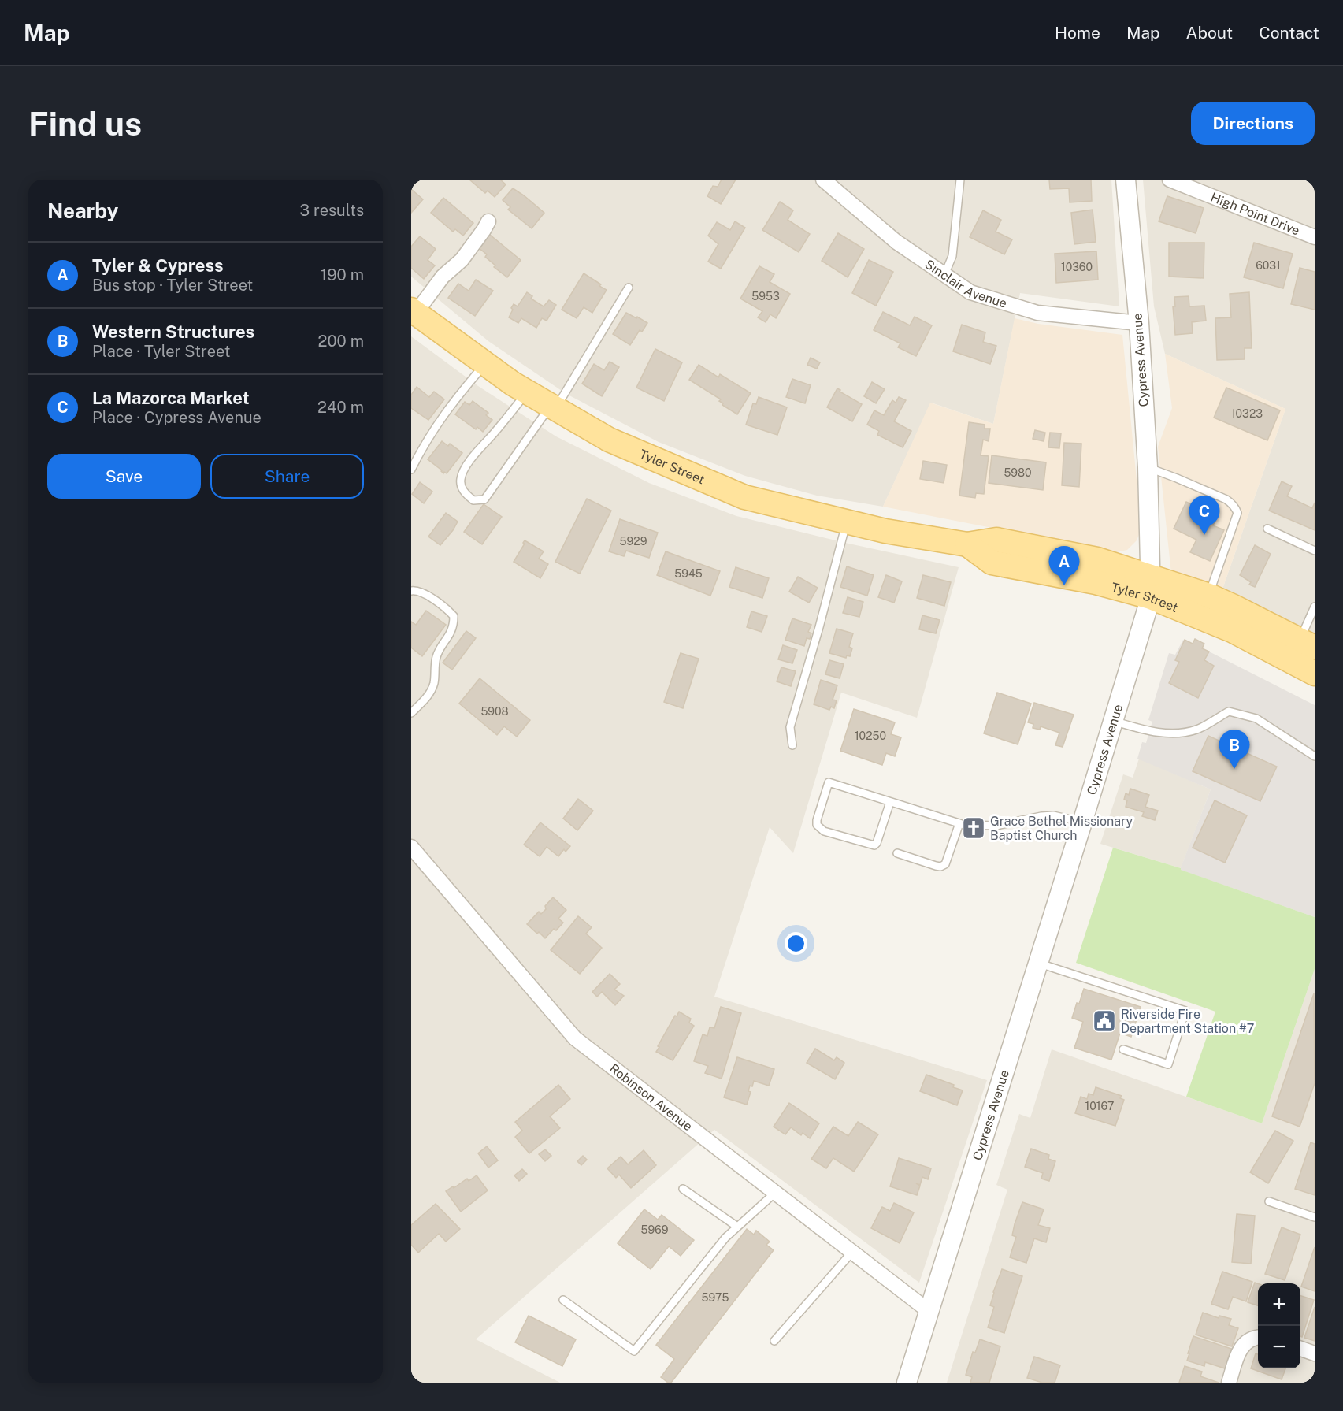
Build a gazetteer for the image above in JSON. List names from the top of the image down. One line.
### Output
{"streets":{"main road":["Tyler Street"],"street":["High Point Drive","Sinclair Avenue","Cypress Avenue","Robinson Avenue"]},"crossings":[["Sinclair Avenue","Cypress Avenue"],["Cypress Avenue","Tyler Street"],["Cypress Avenue","Robinson Avenue"]],"places":{"church":["Grace Bethel Missionary Baptist Church"],"public building":["Riverside Fire Department Station #7"]},"house_numbers":["6031","10360","5953","10323","5980","5929","5945","5908","10250","10167","5969","5975"],"page":{"header":"Map","nav":["Home","Map","About","Contact"],"buttons":["Directions",["Save","Share"]],"title":"Find us","heading":["Nearby","3 results"],"list":[{"mark":"A","name":"Tyler & Cypress","note":"Bus stop · Tyler Street","value":"190 m"},{"mark":"B","name":"Western Structures","note":"Place · Tyler Street","value":"200 m"},{"mark":"C","name":"La Mazorca Market","note":"Place · Cypress Avenue","value":"240 m"}],"pins":["C","A","B"],"map_buttons":["+","−"]}}
